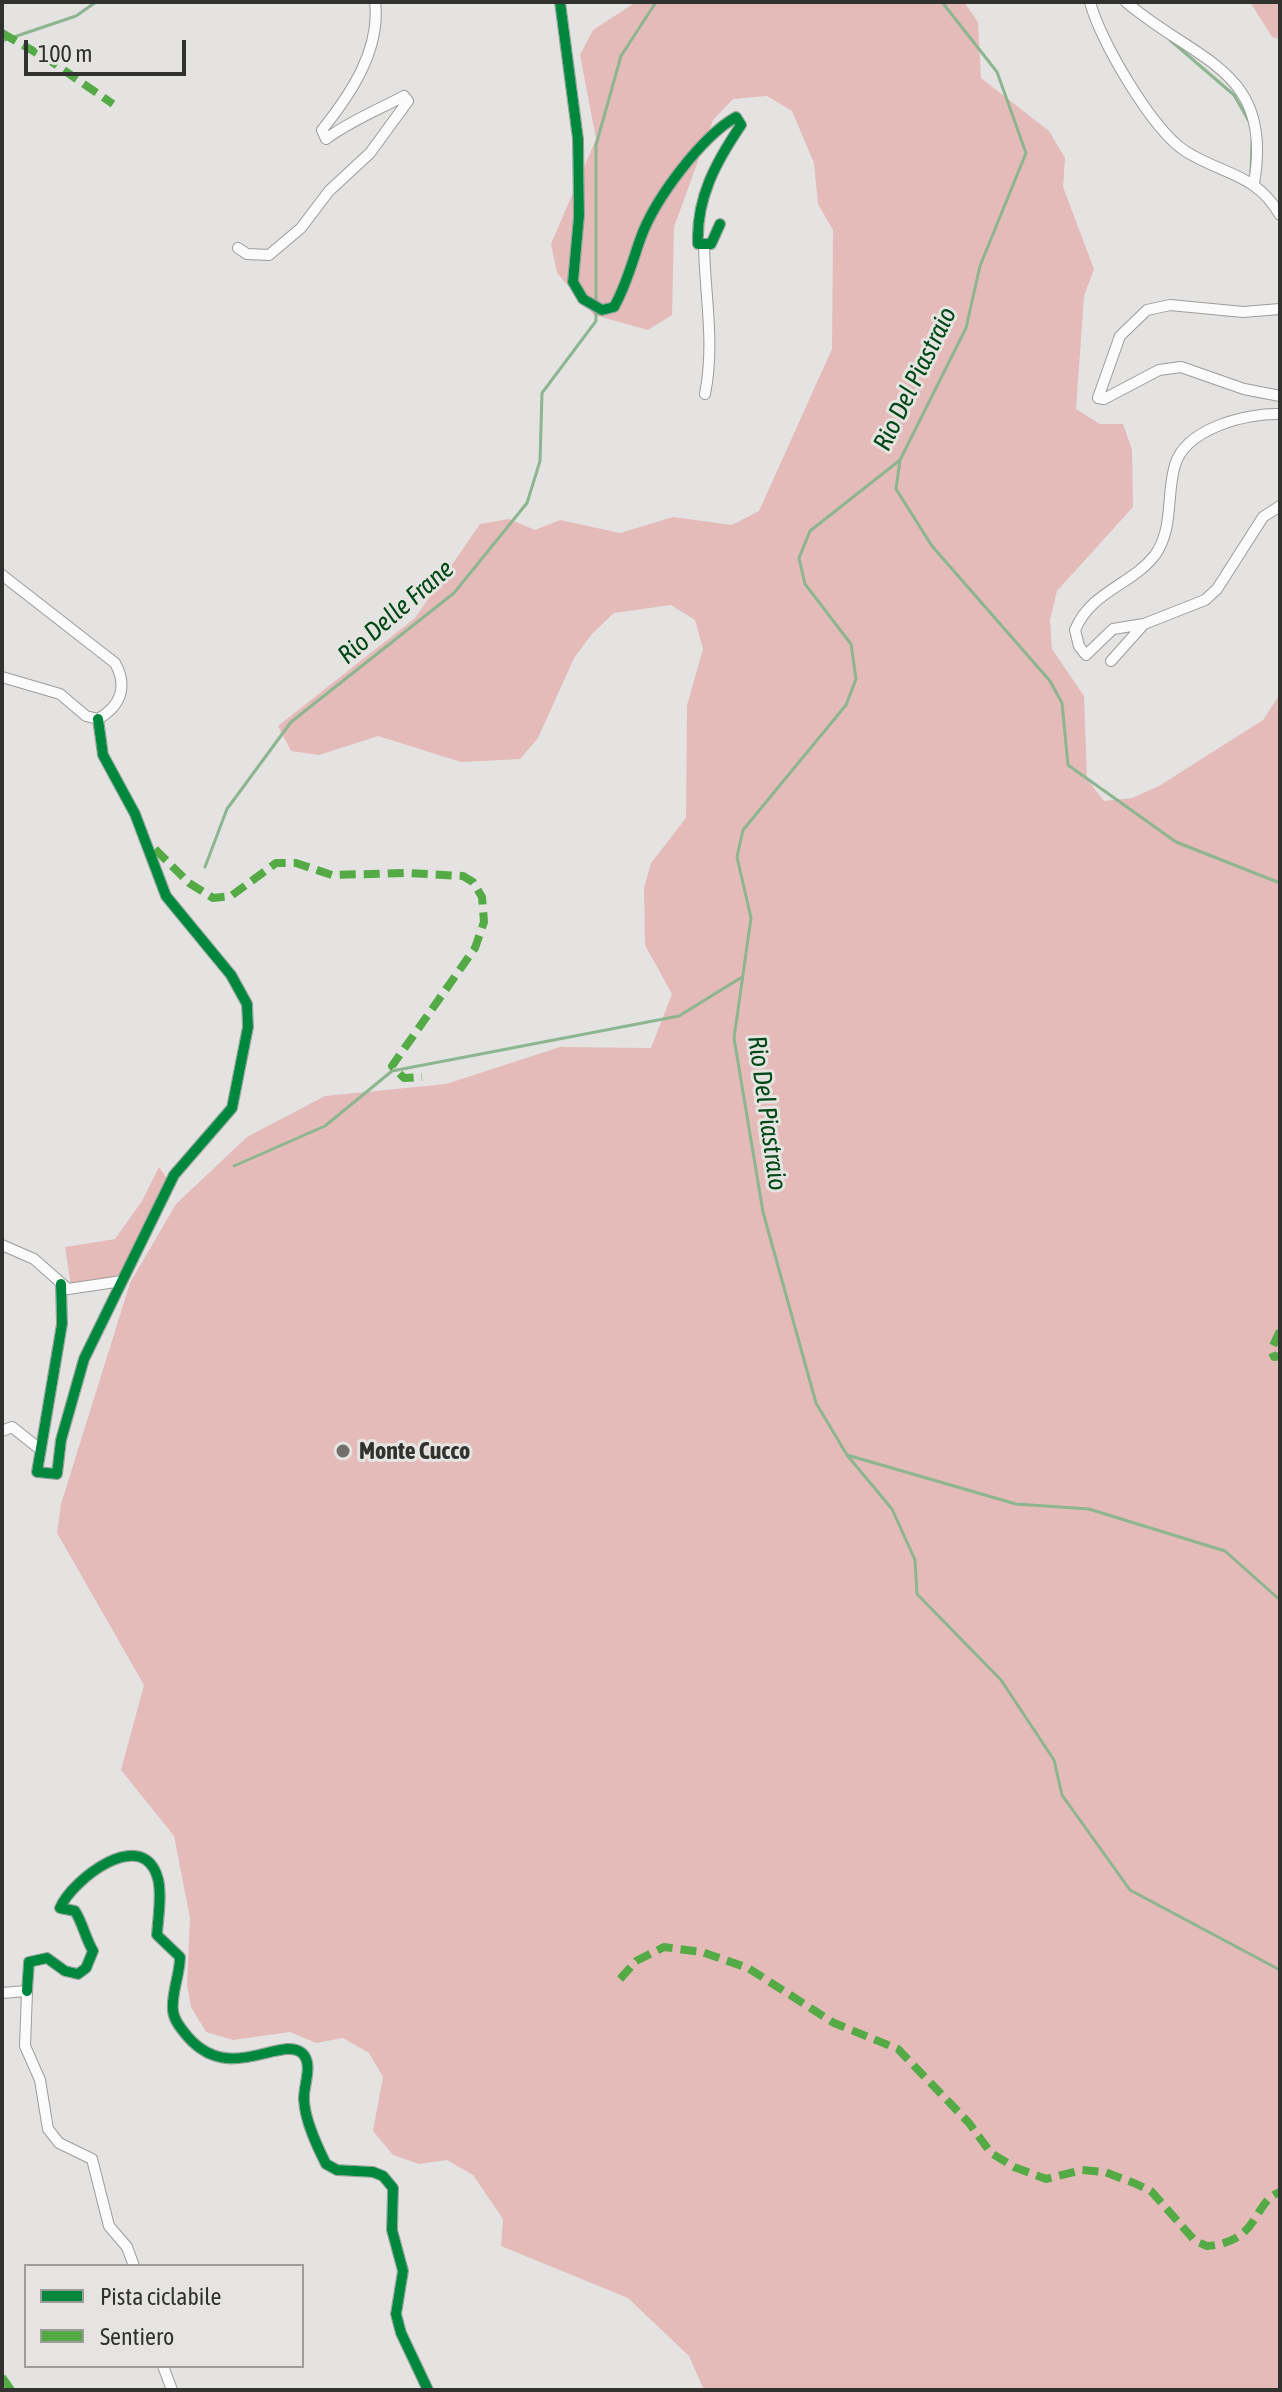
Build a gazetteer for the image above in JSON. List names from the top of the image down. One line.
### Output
{"water":["Rio Del Piastraio","Rio Delle Frane"],"places":["Monte Cucco"],"legend":["Pista ciclabile","Sentiero"],"scale_bar":"100 m"}
